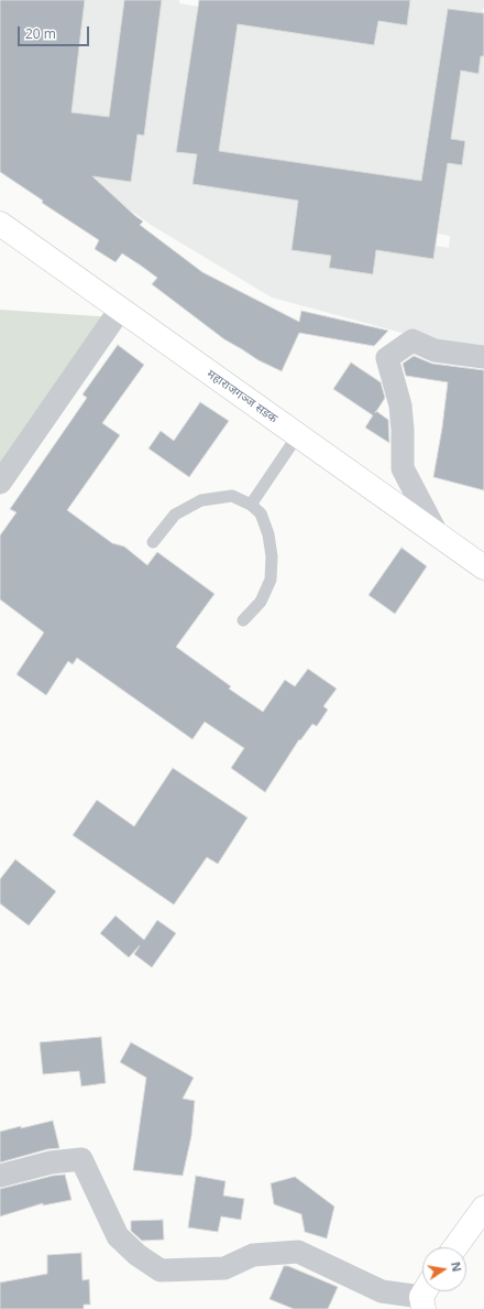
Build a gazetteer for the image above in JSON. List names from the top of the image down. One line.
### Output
{"streets":{"main road":["महाराजगञ्ज सडक"]},"scale_bar":"20 m","north":"right"}
